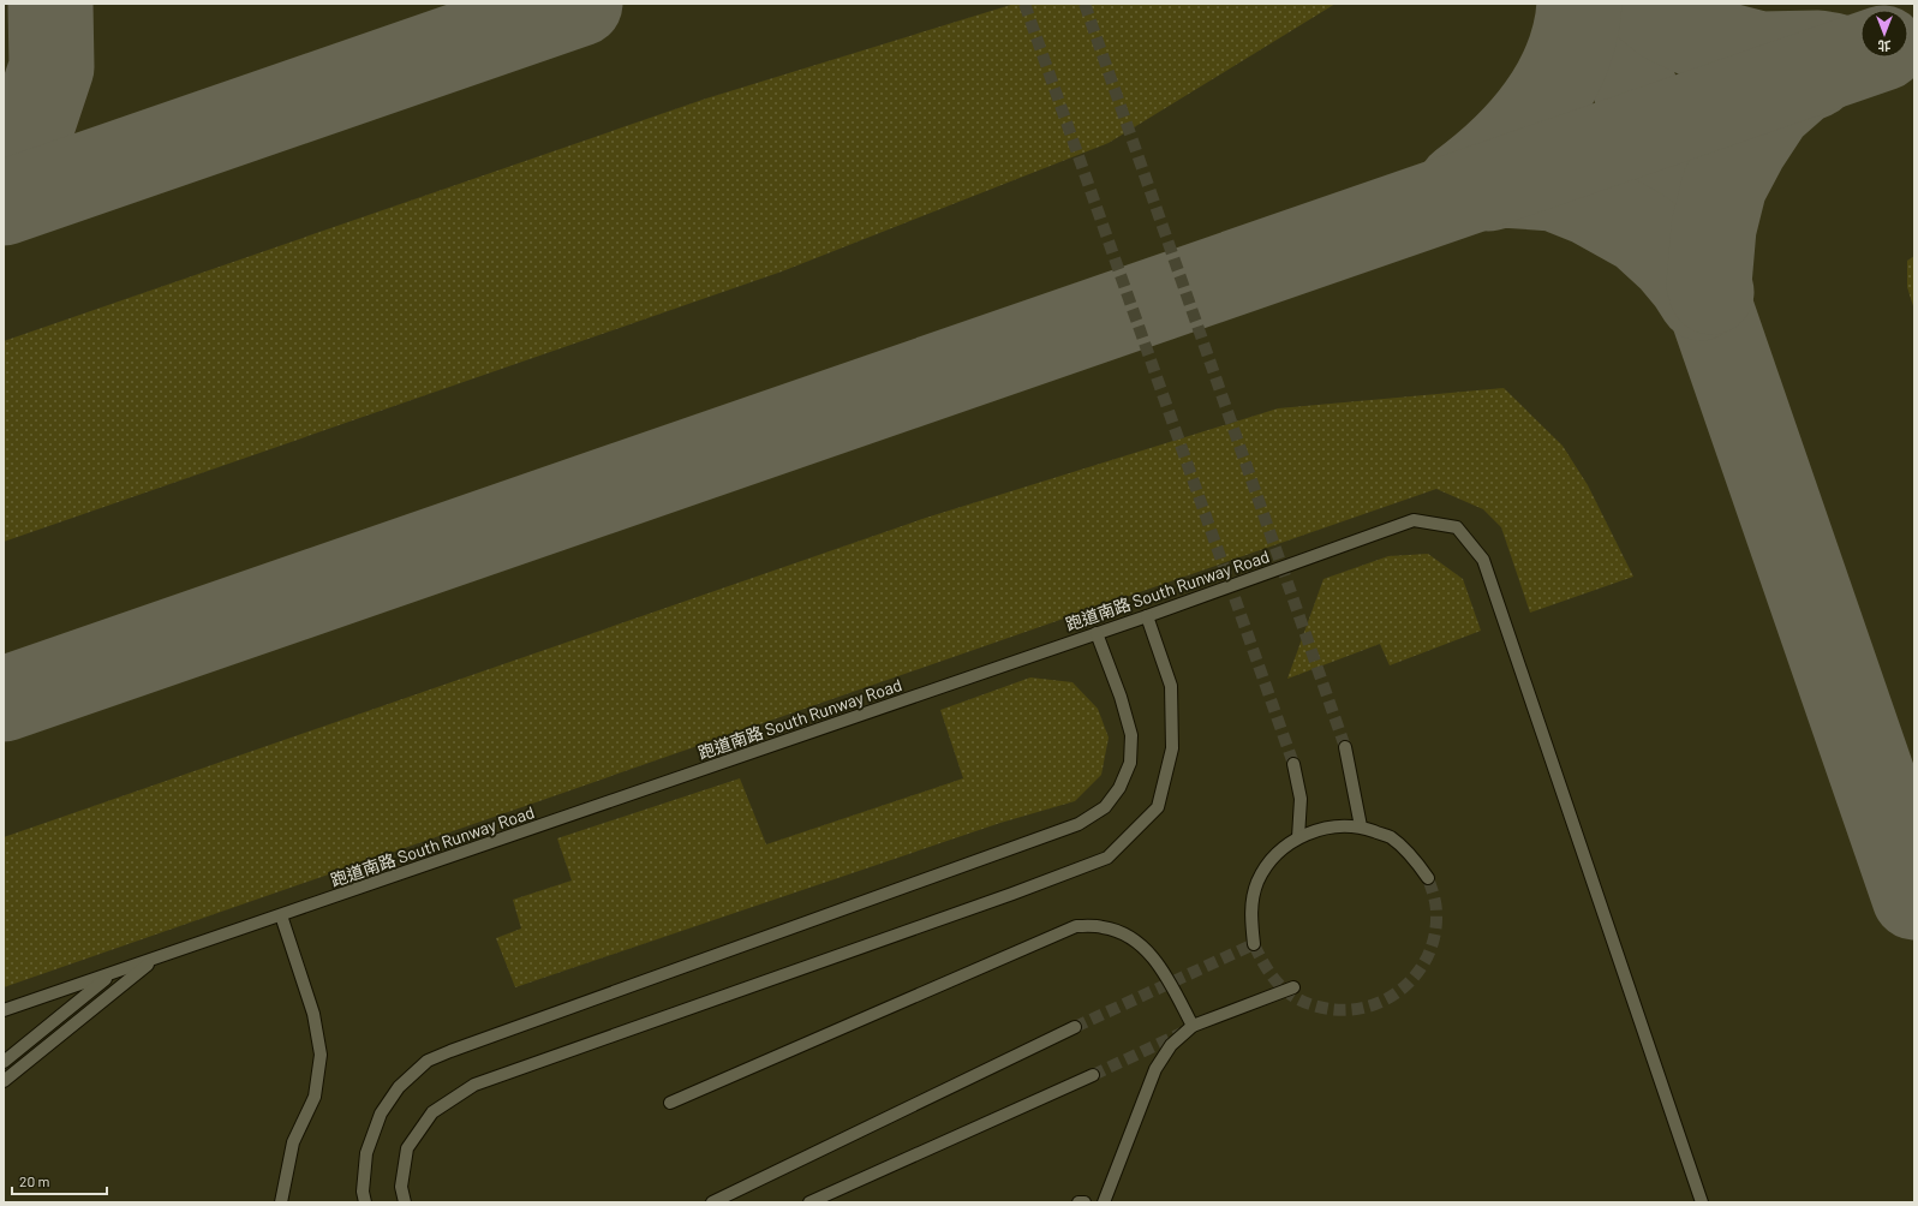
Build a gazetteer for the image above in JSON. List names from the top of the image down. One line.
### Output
{"streets":{"lane":["跑道南路 South Runway Road"]},"scale_bar":"20 m","north":"bottom"}
